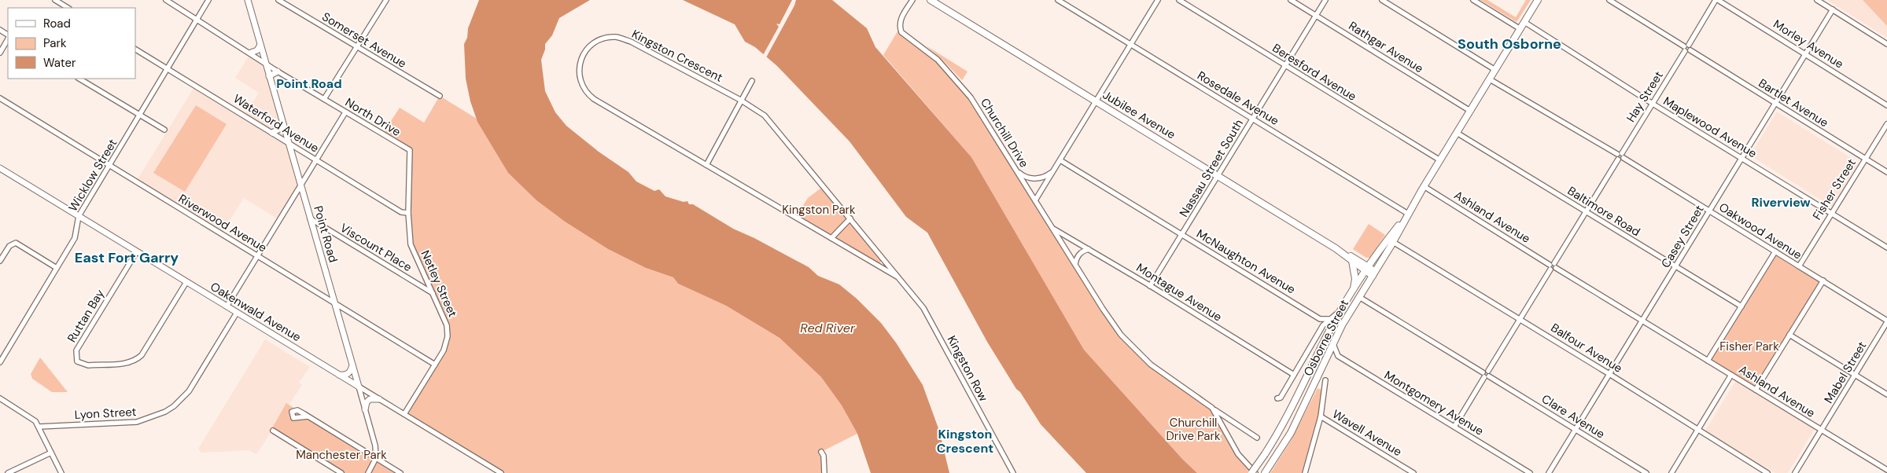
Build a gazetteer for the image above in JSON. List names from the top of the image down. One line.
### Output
{"streets":{"main road":["Jubilee Avenue","Osborne Street"],"street":["Somerset Avenue","Morley Avenue","Rathgar Avenue","Kingston Crescent","Beresford Avenue","Hay Street","Rosedale Avenue","Bartlet Avenue","North Drive","Waterford Avenue","Maplewood Avenue","Churchill Drive","Nassau Street South","Wicklow Street","Fisher Street","Baltimore Road","Ashland Avenue","Riverwood Avenue","Oakwood Avenue","Point Road","Casey Street","Viscount Place","McNaughton Avenue","Netley Street","Montague Avenue","Oakenwald Avenue","Ruttan Bay","Balfour Avenue","Kingston Row","Mabel Street","Montgomery Avenue","Lyon Street","Clare Avenue","Wavell Avenue"]},"crossings":[["Morley Avenue","Hay Street"],["Morley Avenue","Casey Street"],["Rathgar Avenue","Nassau Street South"],["Rathgar Avenue","Osborne Street"],["Kingston Crescent","Kingston Row"],["Beresford Avenue","Nassau Street South"],["Beresford Avenue","Osborne Street"],["Hay Street","Bartlet Avenue"],["Hay Street","Maplewood Avenue"],["Hay Street","Baltimore Road"],["Hay Street","Ashland Avenue"],["Hay Street","Oakwood Avenue"],["Hay Street","Balfour Avenue"],["Hay Street","Montgomery Avenue"],["Hay Street","Clare Avenue"],["Rosedale Avenue","Nassau Street South"],["Rosedale Avenue","Osborne Street"],["Bartlet Avenue","Fisher Street"],["Bartlet Avenue","Casey Street"],["Jubilee Avenue","Nassau Street South"],["Jubilee Avenue","Osborne Street"],["North Drive","Waterford Avenue"],["North Drive","Wicklow Street"],["North Drive","Point Road"],["North Drive","Netley Street"],["Waterford Avenue","Wicklow Street"],["Waterford Avenue","Point Road"],["Maplewood Avenue","Fisher Street"],["Maplewood Avenue","Casey Street"],["Maplewood Avenue","Osborne Street"],["Churchill Drive","Montague Avenue"],["Nassau Street South","McNaughton Avenue"],["Nassau Street South","Montague Avenue"],["Wicklow Street","Riverwood Avenue"],["Wicklow Street","Oakenwald Avenue"],["Fisher Street","Oakwood Avenue"],["Baltimore Road","Casey Street"],["Baltimore Road","Osborne Street"],["Ashland Avenue","Casey Street"],["Ashland Avenue","Osborne Street"],["Ashland Avenue","Mabel Street"],["Riverwood Avenue","Point Road"],["Riverwood Avenue","Netley Street"],["Oakwood Avenue","Casey Street"],["Oakwood Avenue","Osborne Street"],["Oakwood Avenue","Mabel Street"],["Point Road","Viscount Place"],["Point Road","Oakenwald Avenue"],["Casey Street","Balfour Avenue"],["Casey Street","Clare Avenue"],["Viscount Place","Netley Street"],["Netley Street","Oakenwald Avenue"],["Montague Avenue","Osborne Street"],["Oakenwald Avenue","Ruttan Bay"],["Oakenwald Avenue","Lyon Street"],["Osborne Street","Balfour Avenue"],["Osborne Street","Montgomery Avenue"],["Osborne Street","Clare Avenue"]],"districts":["South Osborne","Point Road","Riverview","East Fort Garry","Kingston Crescent"],"water":["Red River"],"parks":["Kingston Park","Fisher Park","Churchill Drive Park","Manchester Park"],"legend":["Road","Park","Water"]}
